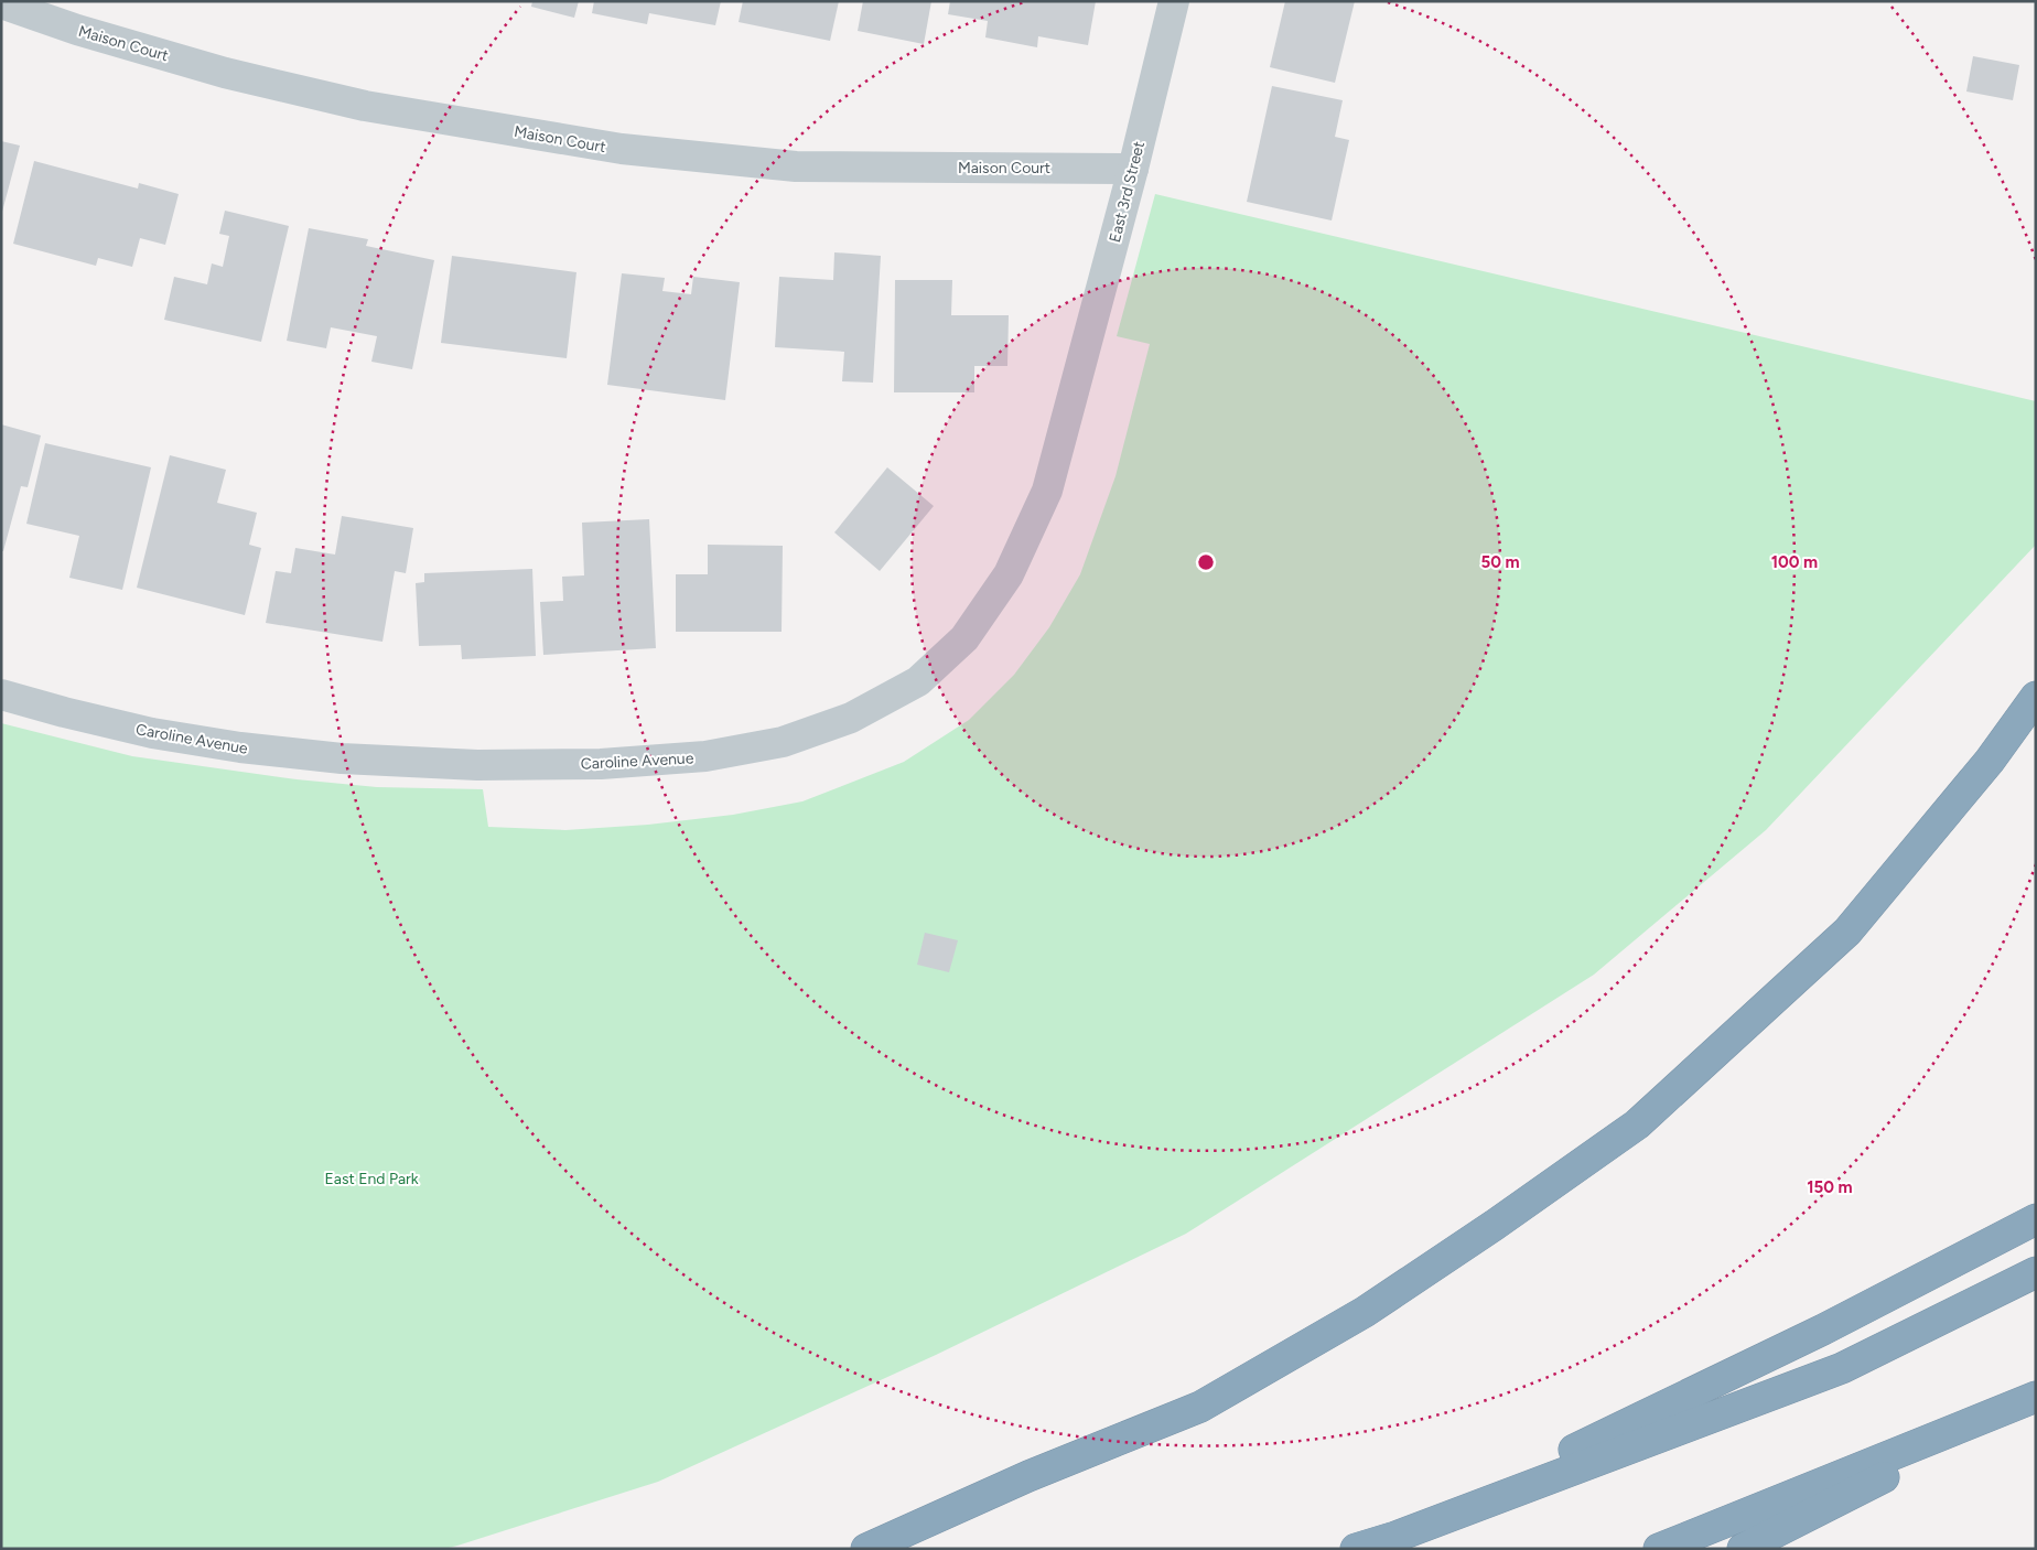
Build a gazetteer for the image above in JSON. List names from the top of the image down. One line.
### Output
{"streets":{"street":["Maison Court","East 3rd Street","Caroline Avenue"]},"crossings":[["Maison Court","East 3rd Street"],["East 3rd Street","Caroline Avenue"]],"parks":["East End Park"],"rings":["50 m","100 m","150 m"]}
